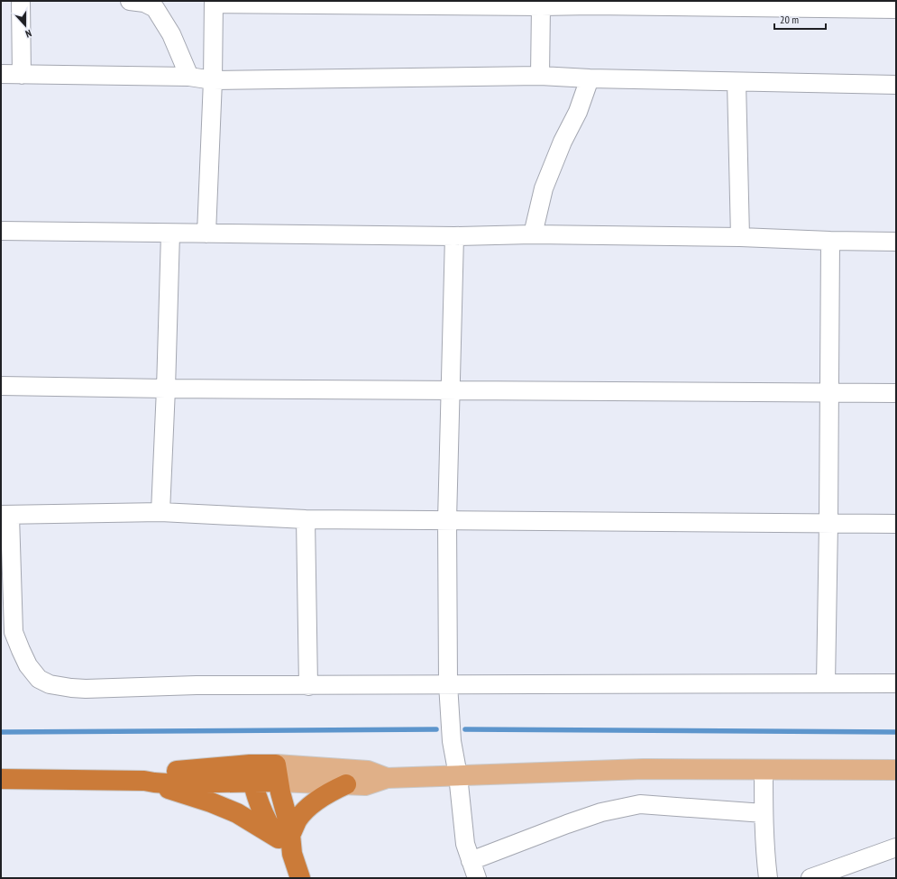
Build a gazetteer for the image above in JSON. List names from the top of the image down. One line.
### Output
{"scale_bar":"20 m","north":"bottom"}
